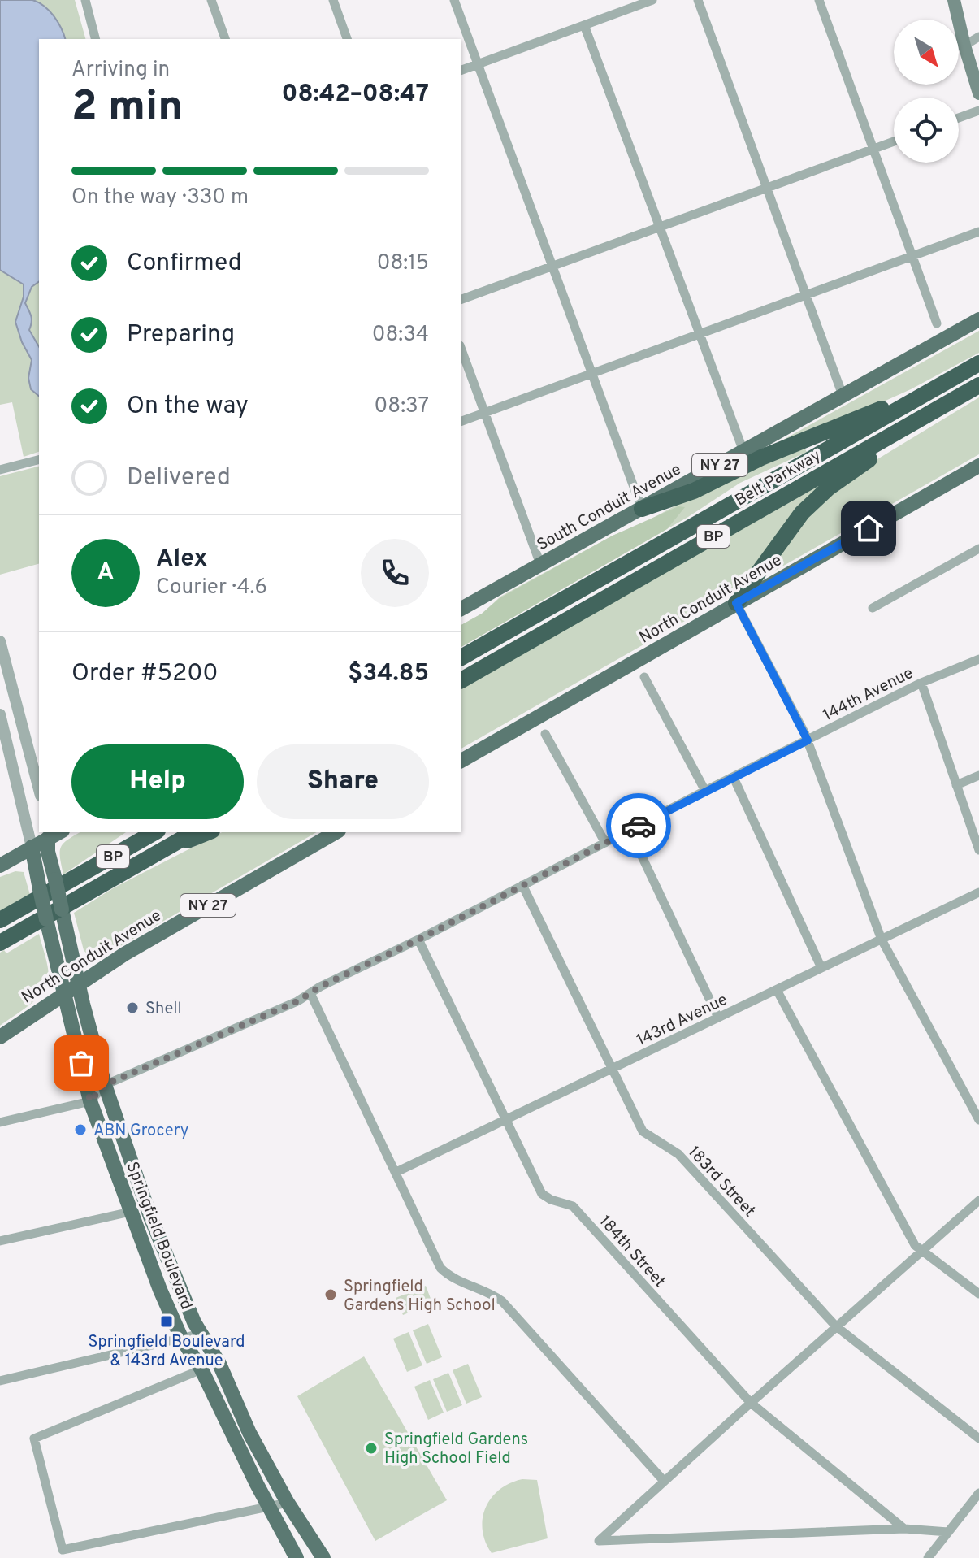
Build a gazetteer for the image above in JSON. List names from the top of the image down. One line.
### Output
{"streets":{"highway":["Belt Parkway","BP"],"main road":["NY 27","South Conduit Avenue","North Conduit Avenue","Springfield Boulevard"],"street":["144th Avenue","143rd Avenue","183rd Street","184th Street"]},"crossings":[["North Conduit Avenue","Springfield Boulevard"],["144th Avenue","183rd Street"],["144th Avenue","Springfield Boulevard"],["144th Avenue","184th Street"],["143rd Avenue","183rd Street"],["143rd Avenue","184th Street"]],"places":{"other":["Shell","ABN Grocery","Springfield Gardens High School","Springfield Gardens High School Field"],"transit":["Springfield Boulevard & 143rd Avenue"]},"north":"bottom right","page":{"heading":["2 min","Arriving in","08:42–08:47"],"panel":["Alex","Courier · 4.6","Order #5200","$34.85"],"bar":"On the way · 330 m","list":[["Confirmed","08:15"],["Preparing","08:34"],["On the way","08:37"],"Delivered"],"round":"A","buttons":["Help","Share"]}}
